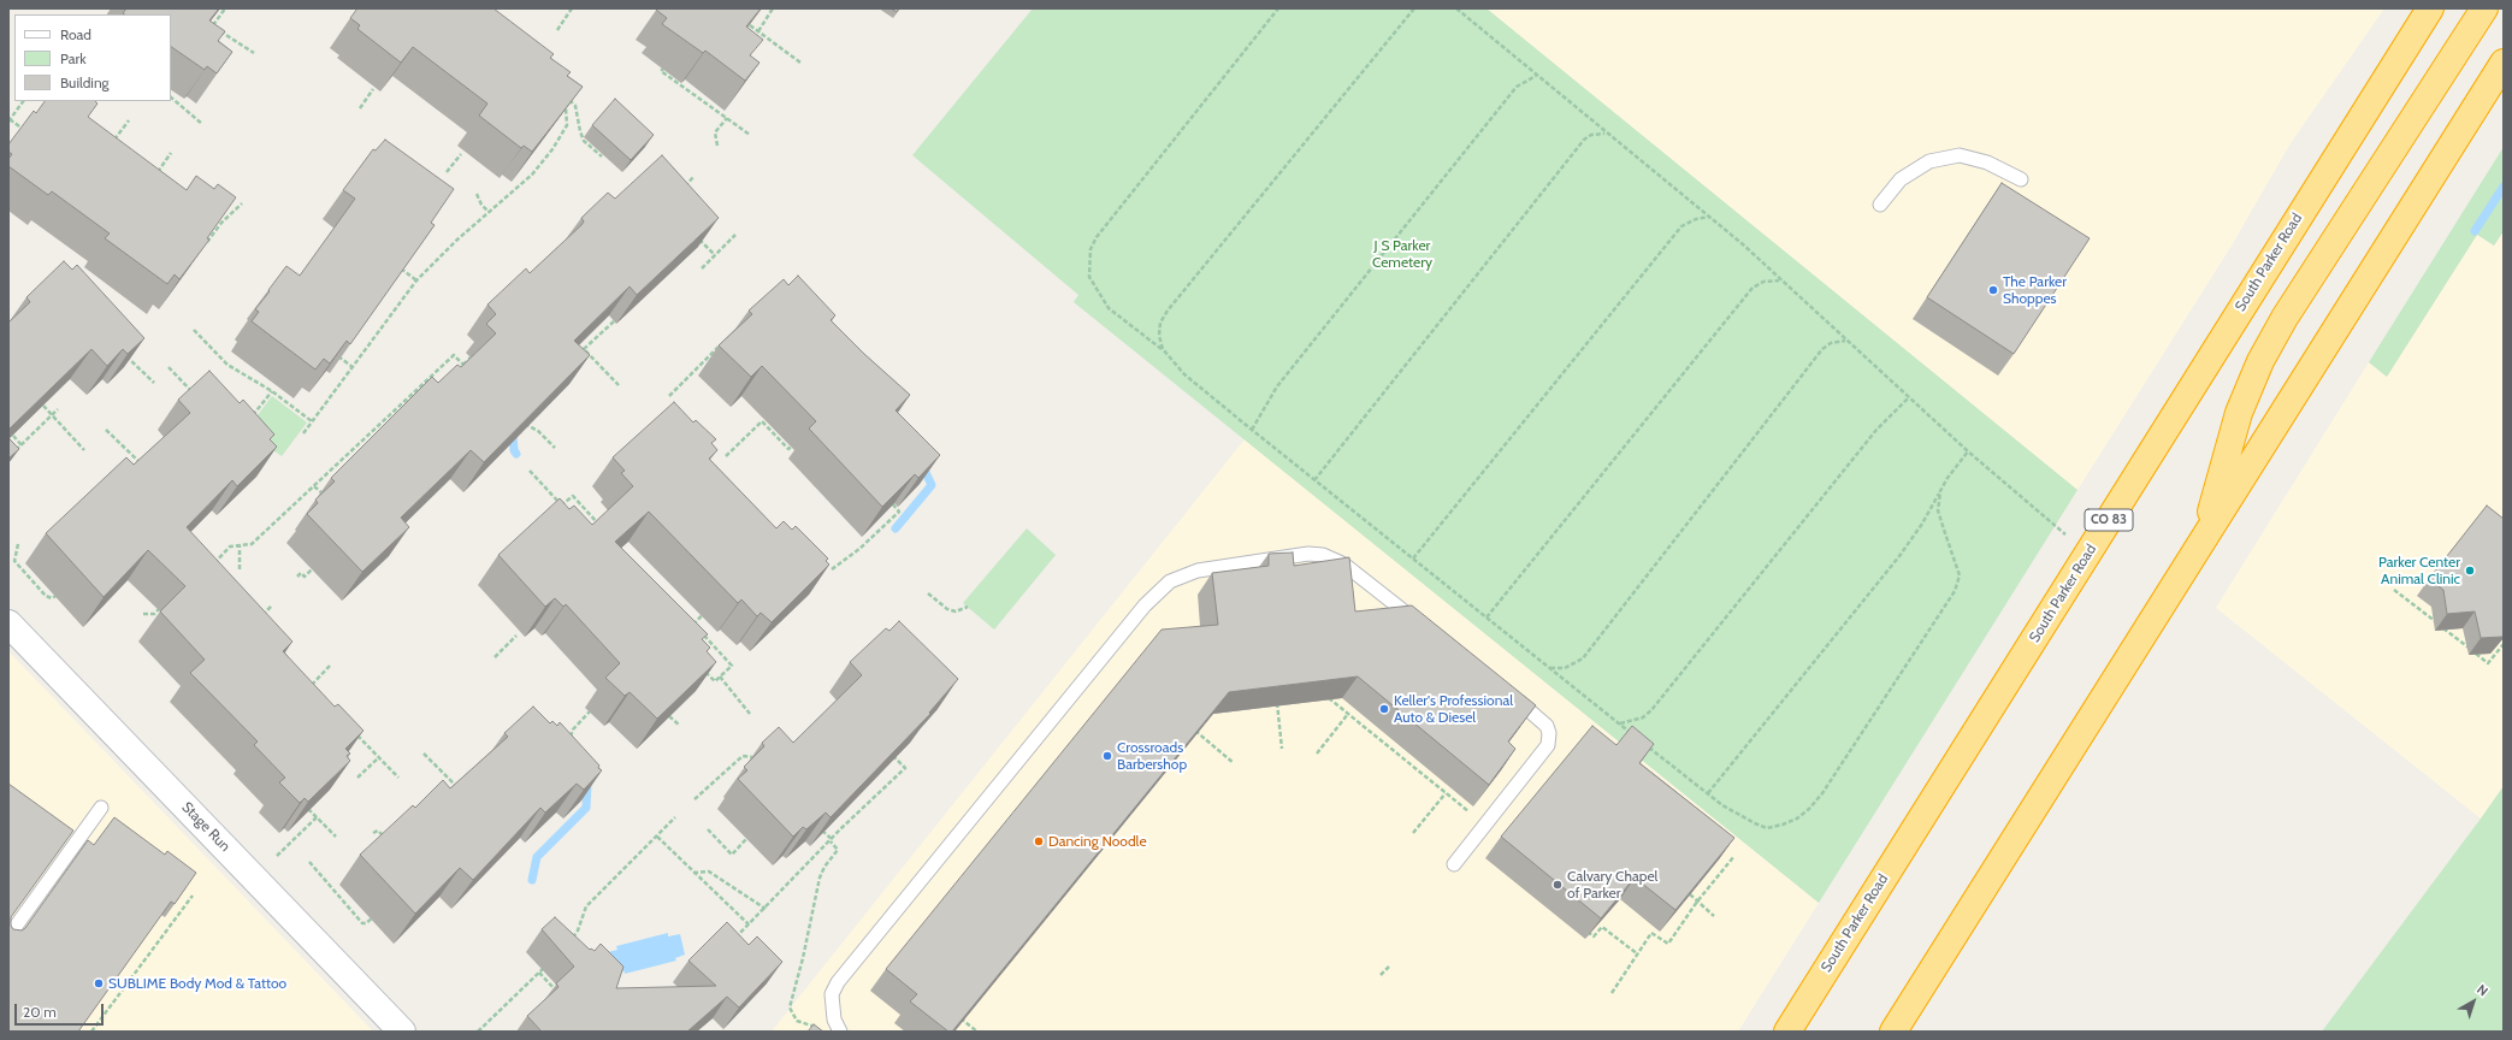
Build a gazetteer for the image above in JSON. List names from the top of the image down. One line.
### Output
{"streets":{"highway":["South Parker Road","CO 83"],"street":["Stage Run"]},"parks":["J S Parker Cemetery"],"places":["The Parker Shoppes","Parker Center Animal Clinic","Keller's Professional Auto & Diesel","Crossroads Barbershop","Dancing Noodle","Calvary Chapel of Parker","SUBLIME Body Mod & Tattoo"],"legend":["Road","Park","Building"],"scale_bar":"20 m","north":"top right"}
